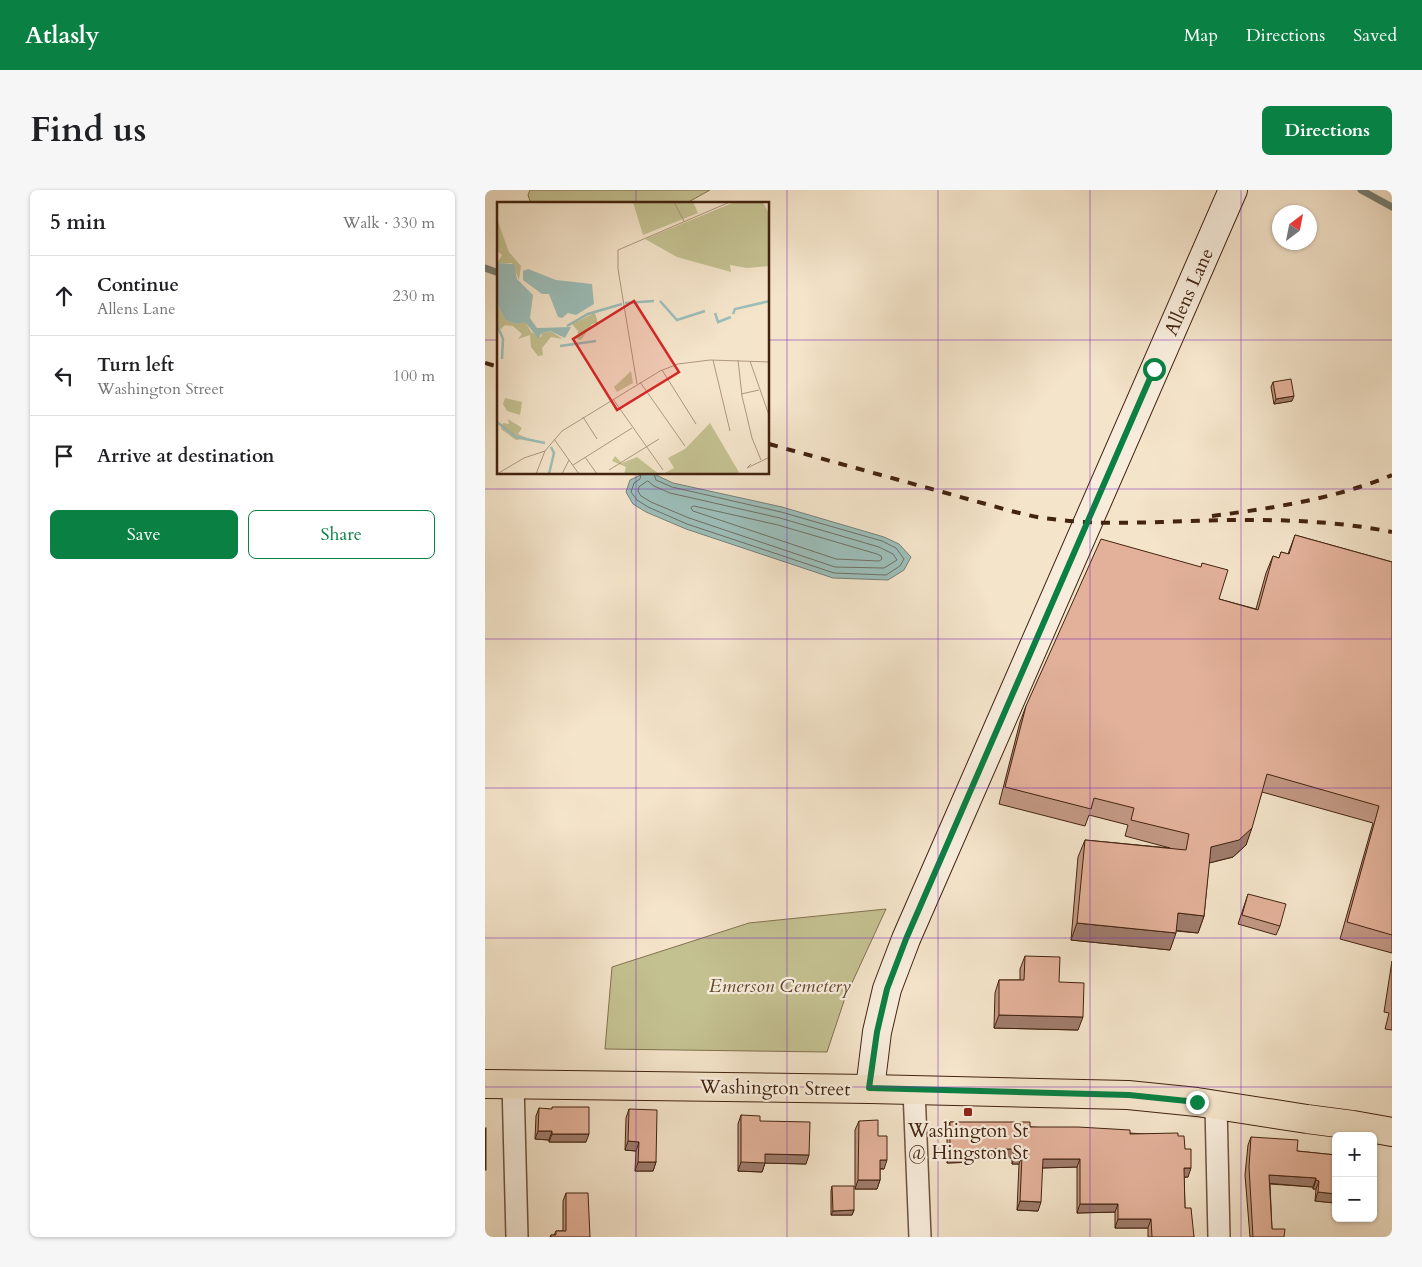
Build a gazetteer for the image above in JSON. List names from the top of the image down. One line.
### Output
{"streets":{"main road":["Washington Street"],"street":["Allens Lane"]},"crossings":[["Allens Lane","Washington Street"]],"parks":["Emerson Cemetery"],"places":{"transit":["Washington St @ Hingston St"]},"north":"top right","page":{"header":"Atlasly","nav":["Map","Directions","Saved"],"title":"Find us","buttons":["Directions",["Save","Share"]],"heading":["5 min","Walk · 330 m"],"list":[["Continue","Allens Lane","230 m"],["Turn left","Washington Street","100 m"],"Arrive at destination"],"map_buttons":["+","−"]}}
